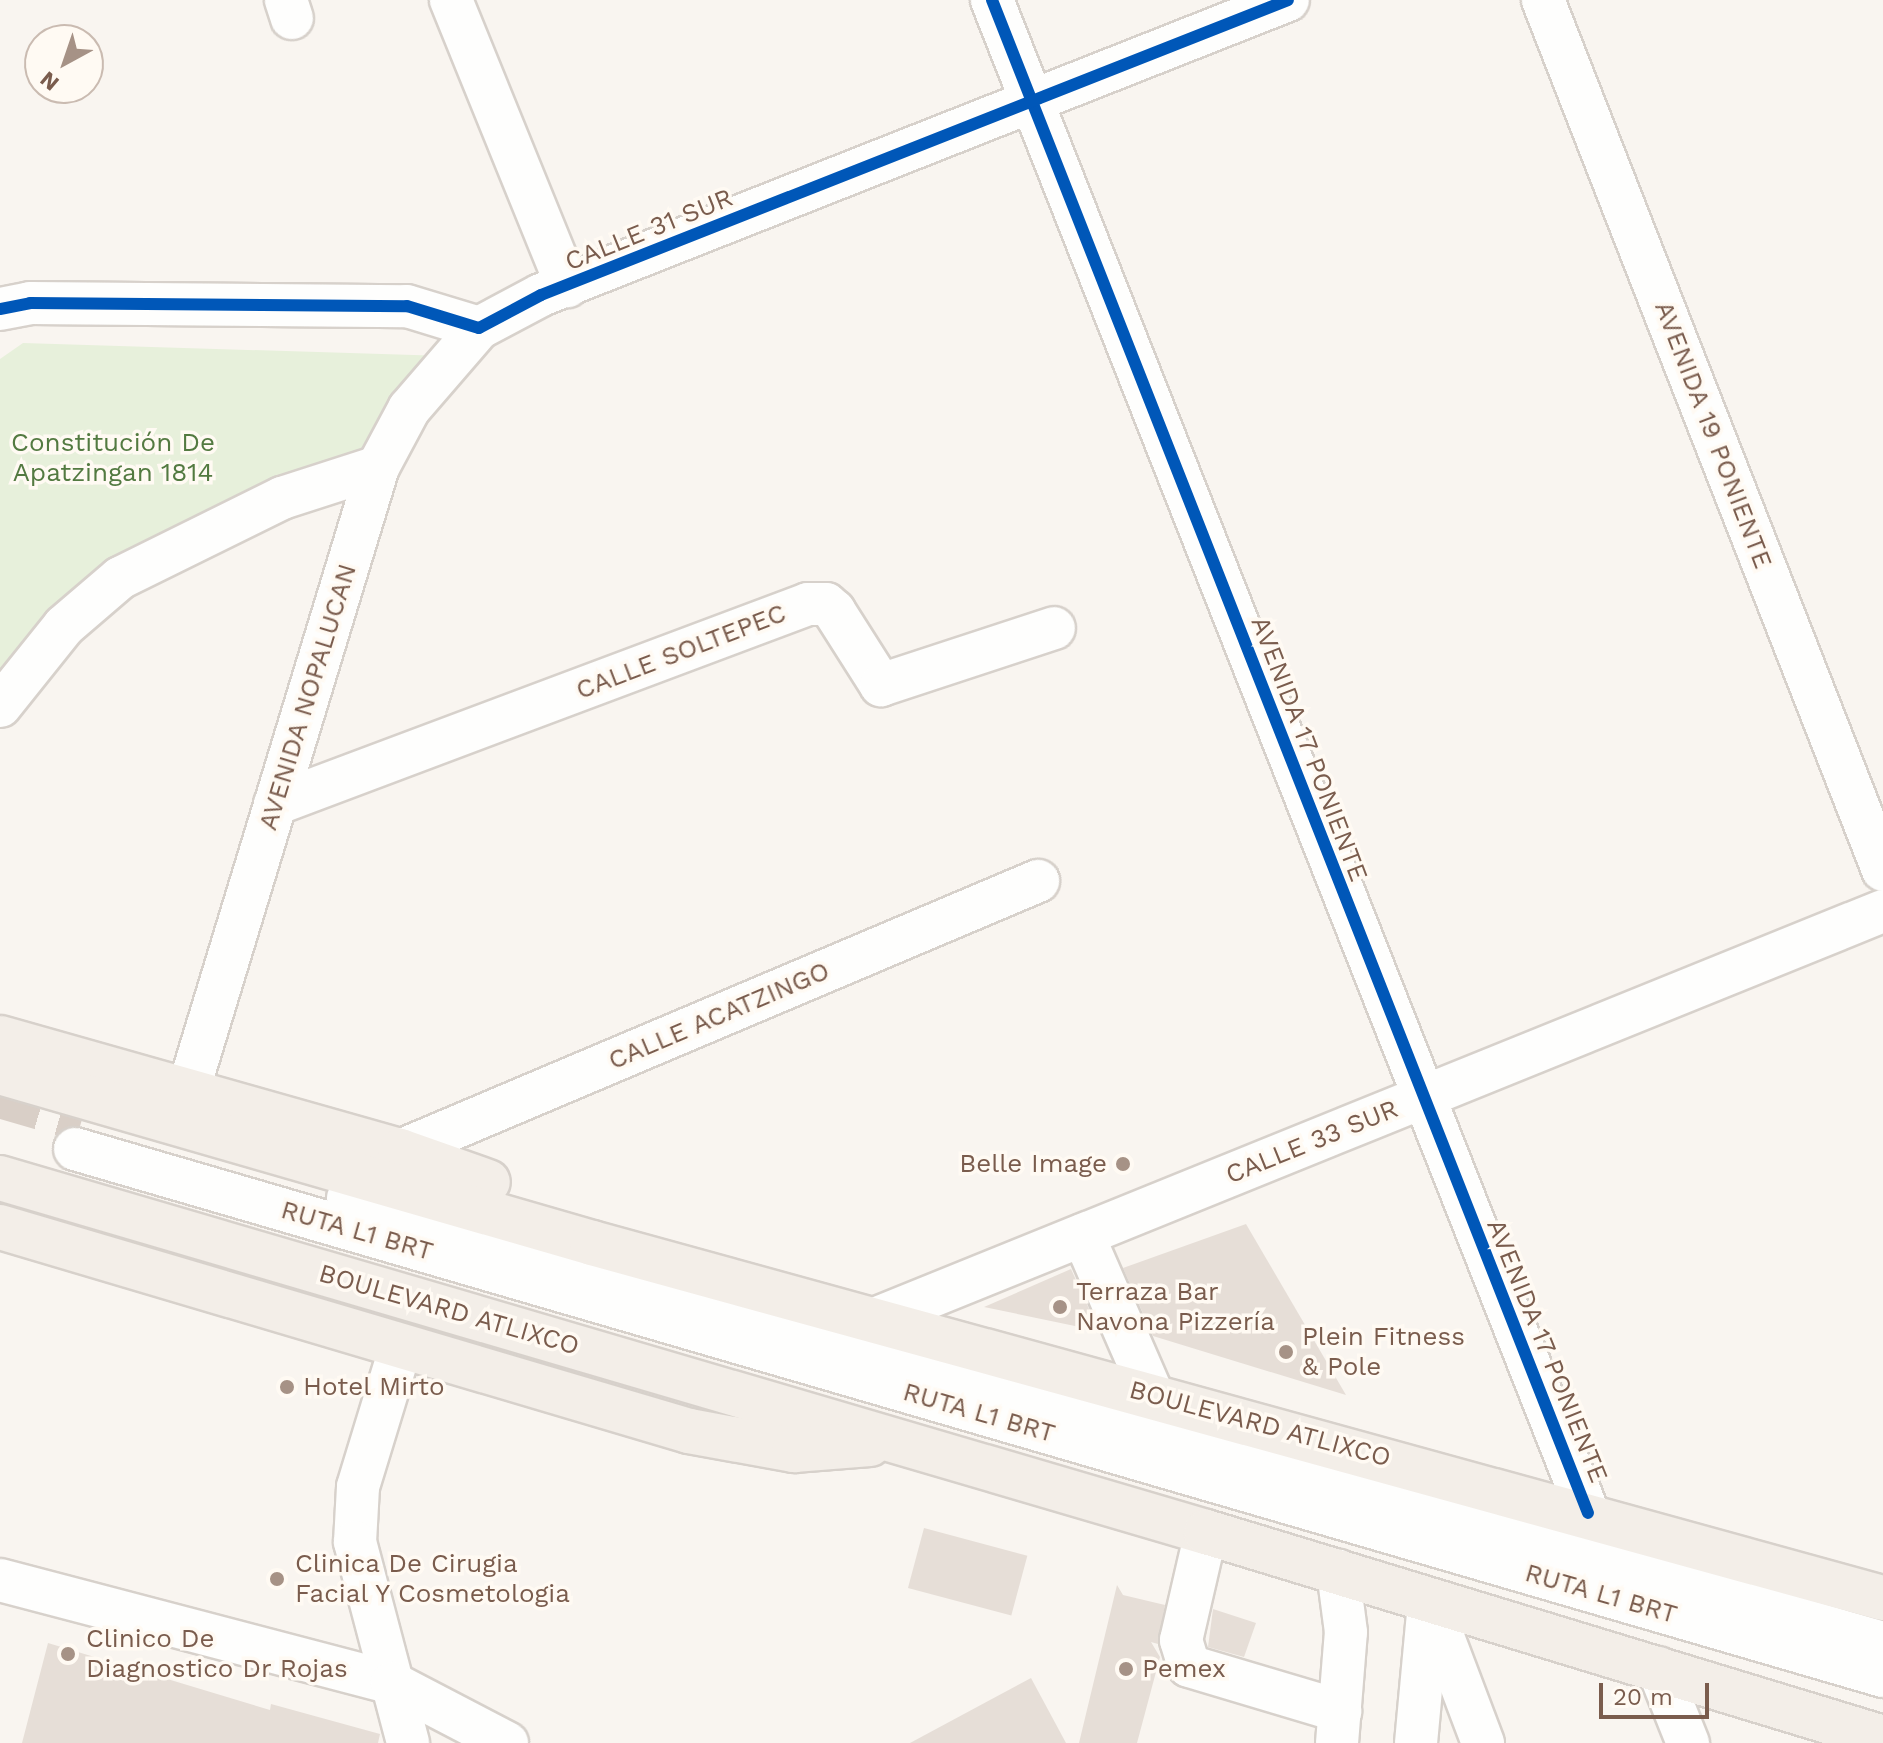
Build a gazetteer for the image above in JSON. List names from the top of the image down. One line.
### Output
{"streets":{"main road":["BOULEVARD ATLIXCO"],"street":["CALLE 31 SUR","AVENIDA 19 PONIENTE","CALLE SOLTEPEC","AVENIDA NOPALUCAN","AVENIDA 17 PONIENTE","CALLE ACATZINGO","CALLE 33 SUR","RUTA L1 BRT"]},"crossings":[["CALLE 31 SUR","AVENIDA NOPALUCAN"],["CALLE 31 SUR","AVENIDA 17 PONIENTE"],["CALLE SOLTEPEC","AVENIDA NOPALUCAN"],["AVENIDA NOPALUCAN","BOULEVARD ATLIXCO"],["AVENIDA 17 PONIENTE","CALLE 33 SUR"],["AVENIDA 17 PONIENTE","BOULEVARD ATLIXCO"],["CALLE ACATZINGO","BOULEVARD ATLIXCO"],["CALLE 33 SUR","BOULEVARD ATLIXCO"]],"parks":["Constitución De Apatzingan 1814"],"places":["Belle Image","Terraza Bar Navona Pizzería","Plein Fitness & Pole","Hotel Mirto","Clinica De Cirugia Facial Y Cosmetologia","Clinico De Diagnostico Dr Rojas","Pemex"],"scale_bar":"20 m","north":"bottom left"}
